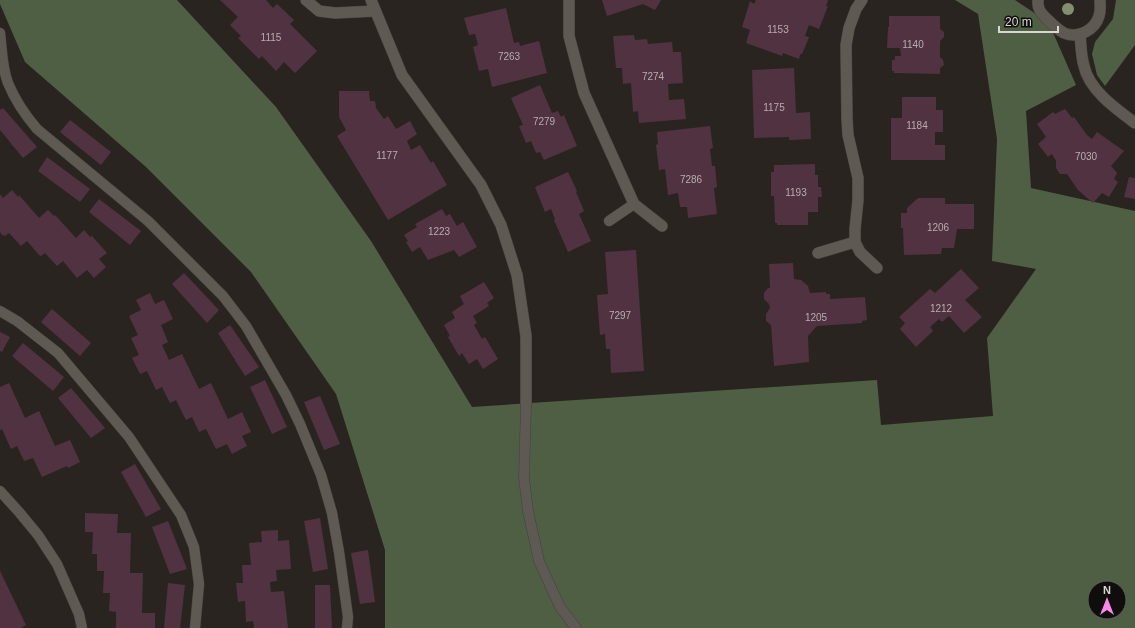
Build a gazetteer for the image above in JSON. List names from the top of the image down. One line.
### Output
{"house_numbers":["1153","1115","1140","7263","7274","1175","7279","1184","1177","7030","7286","1193","1206","1223","1212","7297","1205"],"scale_bar":"20 m","north":"top"}
